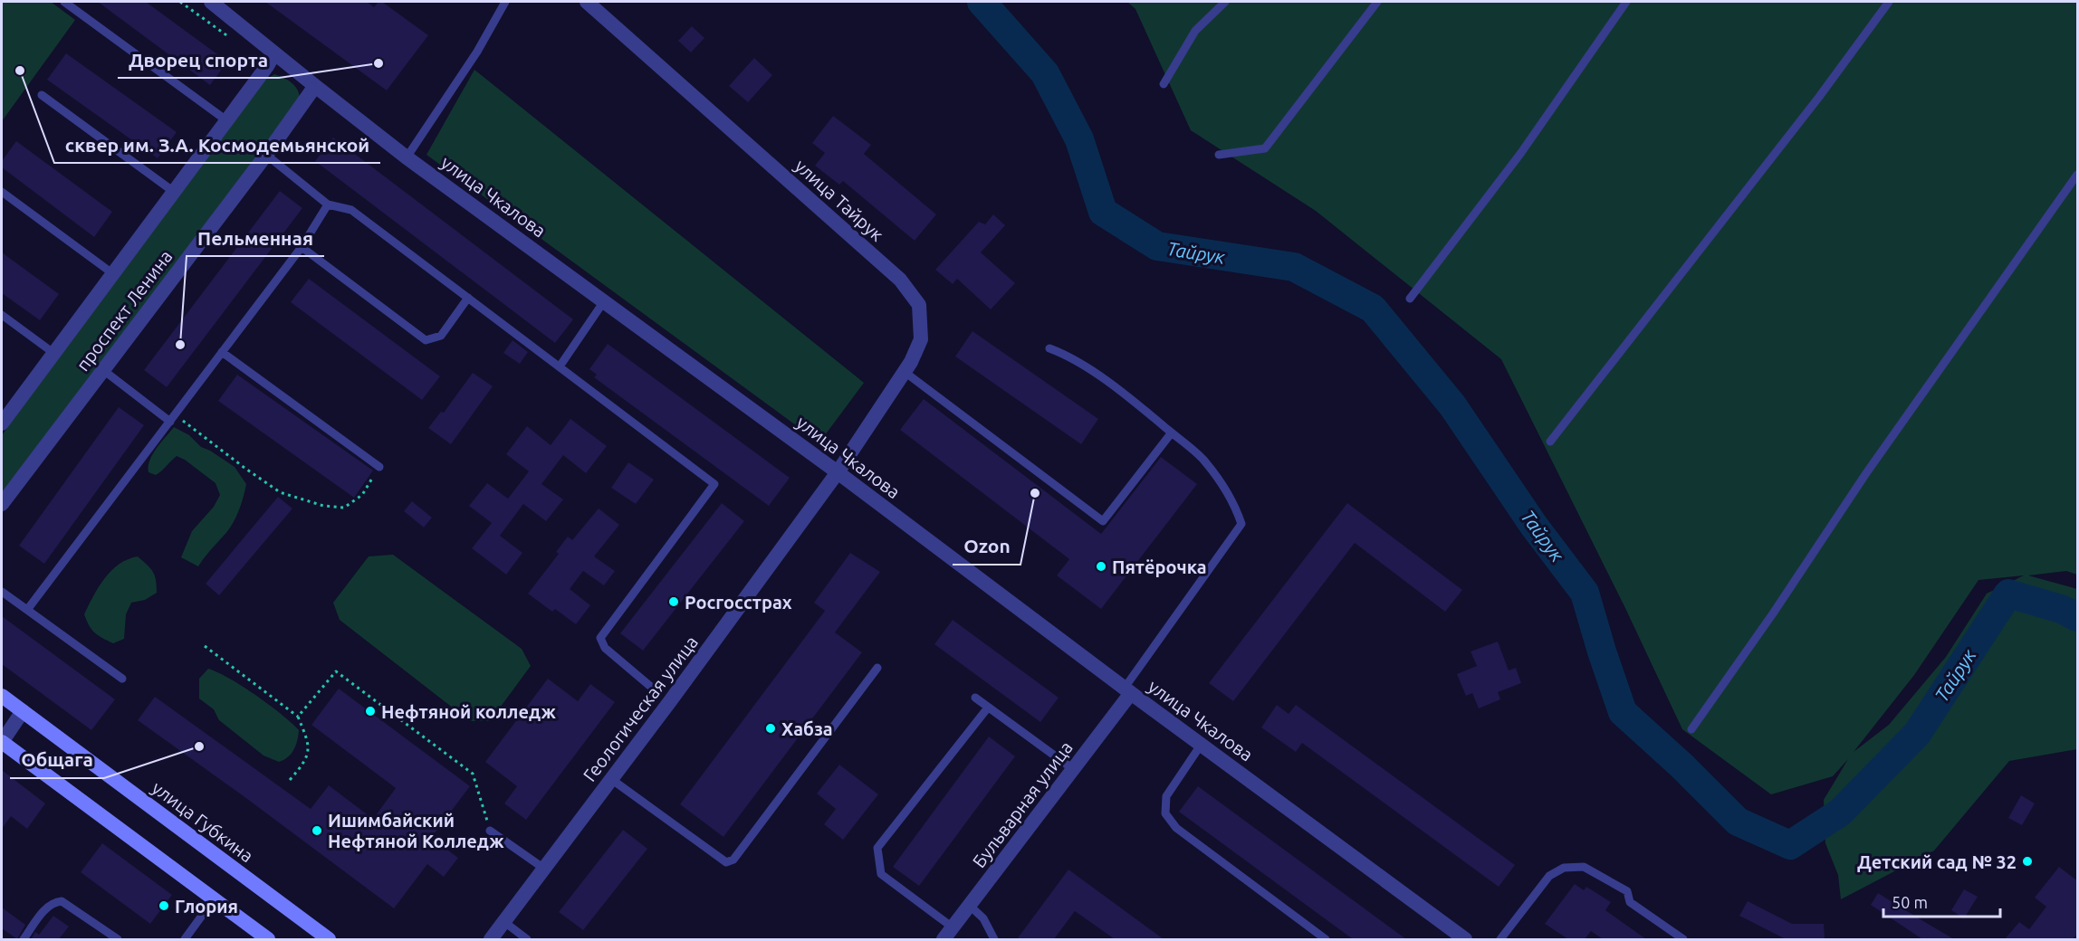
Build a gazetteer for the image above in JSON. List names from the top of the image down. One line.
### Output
{"streets":{"main road":["улица Губкина"],"street":["улица Чкалова","улица Тайрук","проспект Ленина","Геологическая улица","Бульварная улица"]},"crossings":[["улица Чкалова","улица Тайрук"],["улица Чкалова","проспект Ленина"],["улица Чкалова","Геологическая улица"],["улица Чкалова","Бульварная улица"],["улица Тайрук","Геологическая улица"]],"water":["Тайрук"],"places":["Дворец спорта","сквер им. З.А. Космодемьянской","Пельменная","Ozon","Пятёрочка","Росгосстрах","Нефтяной колледж","Хабза","Общага","Ишимбайский Нефтяной Колледж","Детский сад № 32","Глория"],"scale_bar":"50 m"}
